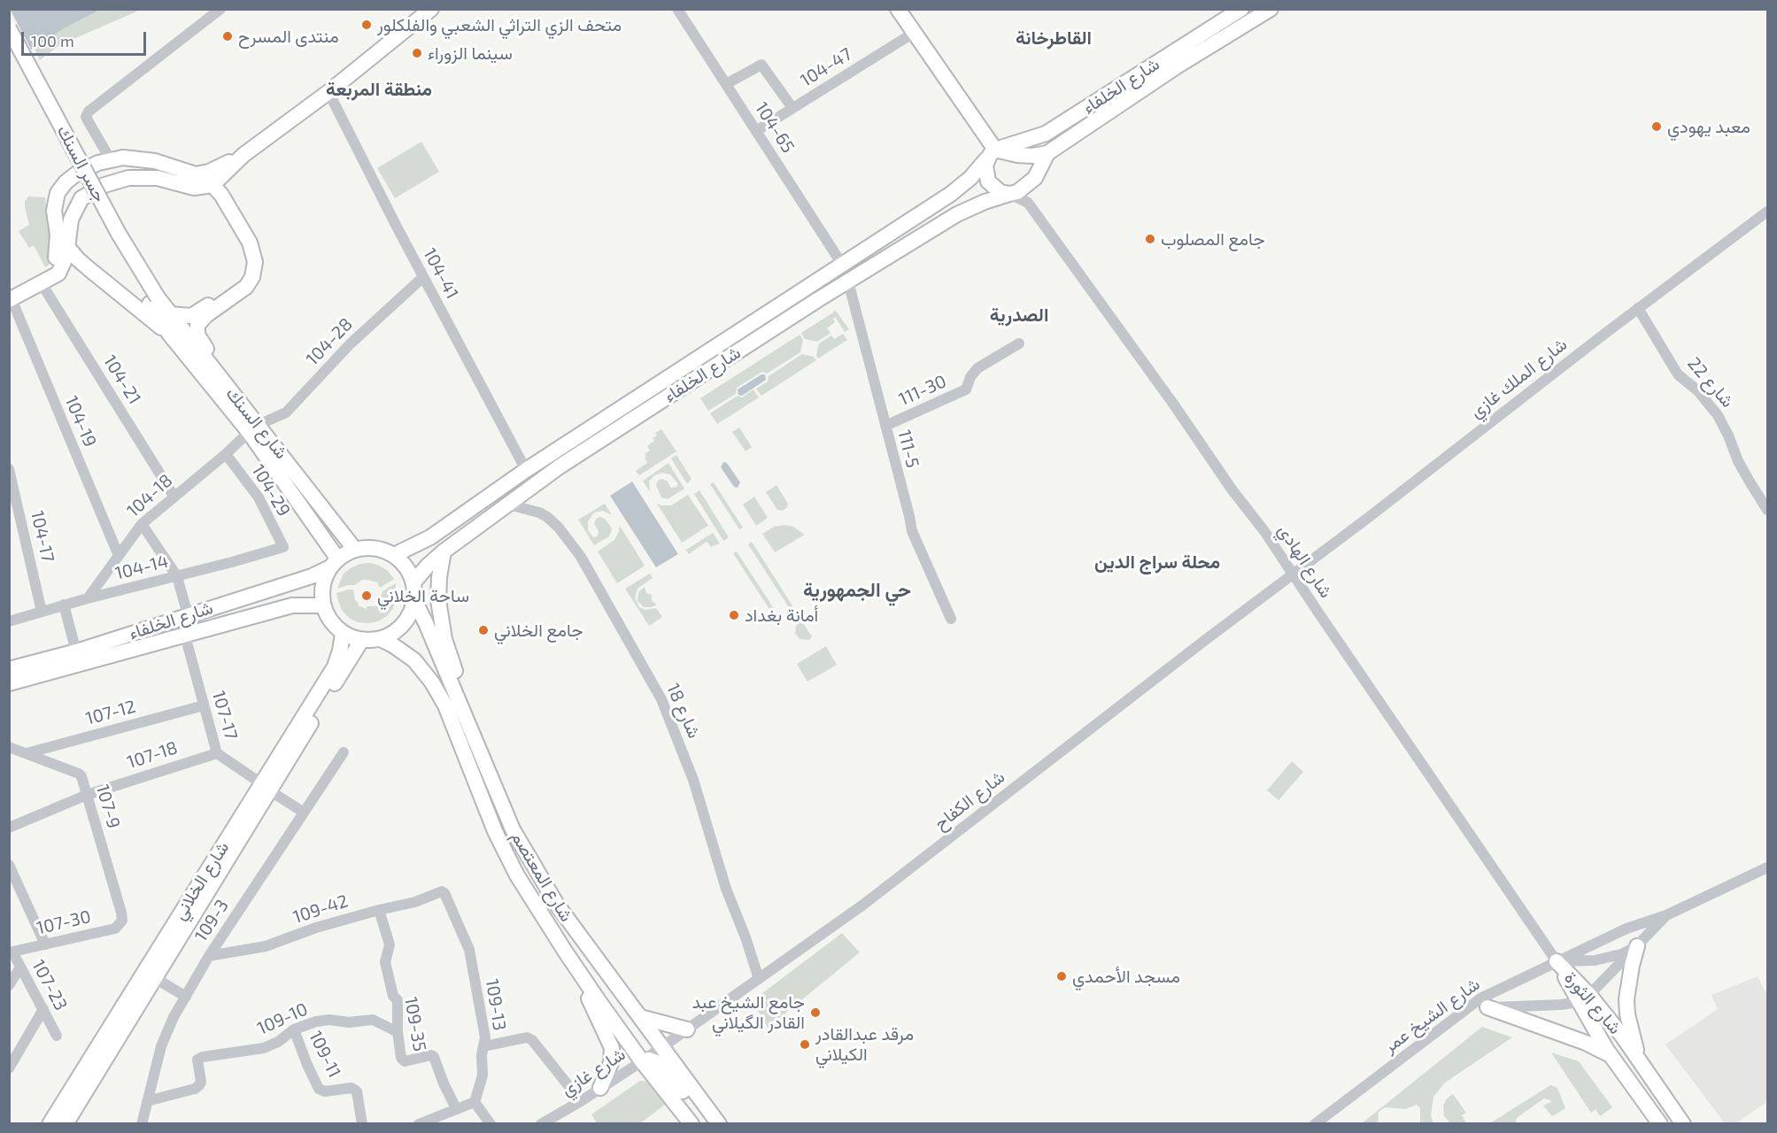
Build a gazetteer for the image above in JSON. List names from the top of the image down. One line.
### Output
{"streets":{"main road":["شارع الخلفاء","جسر السنك","شارع السنك","شارع المعتصم","شارع الخلاني","شارع الثورة"],"street":["104-47","104-65","104-41","104-28","شارع الملك غازي","104-21","شارع 22","111-30","104-19","111-5","104-29","104-18","104-17","شارع الهادي","104-14","شارع 18","107-12","107-17","107-18","شارع الكفاح","107-9","109-42","109-3","107-30","107-23","109-13","شارع الشيخ عمر","109-10","109-35","109-11","شارع غازي"]},"crossings":[["104-47","104-65"],["شارع الخلفاء","104-65"],["شارع الخلفاء","104-41"],["شارع الخلفاء","شارع السنك"],["شارع الخلفاء","111-5"],["شارع الخلفاء","شارع الهادي"],["شارع الخلفاء","شارع 18"],["شارع الخلفاء","107-17"],["شارع الخلفاء","شارع المعتصم"],["شارع الخلفاء","شارع الخلاني"],["جسر السنك","شارع السنك"],["104-41","104-28"],["104-28","شارع السنك"],["104-28","104-18"],["شارع الملك غازي","شارع 22"],["شارع الملك غازي","شارع الهادي"],["شارع الملك غازي","شارع الكفاح"],["104-21","104-18"],["111-30","111-5"],["104-19","104-18"],["شارع السنك","104-18"],["شارع السنك","شارع المعتصم"],["شارع السنك","شارع الخلاني"],["104-29","104-18"],["104-29","104-14"],["104-18","104-14"],["104-17","104-14"],["شارع الهادي","شارع الكفاح"],["شارع الهادي","شارع الثورة"],["شارع الهادي","شارع الشيخ عمر"],["شارع 18","شارع الكفاح"],["107-12","107-17"],["107-12","107-9"],["107-17","107-18"],["107-17","شارع الخلاني"],["107-17","109-3"],["107-18","107-9"],["شارع الكفاح","شارع المعتصم"],["شارع الكفاح","شارع غازي"],["107-9","107-30"],["شارع المعتصم","شارع الخلاني"],["شارع المعتصم","شارع غازي"],["109-42","109-3"],["109-42","109-13"],["109-42","109-35"],["109-3","109-10"],["107-30","107-23"],["شارع الثورة","شارع الشيخ عمر"],["109-10","109-35"],["109-10","109-11"]],"districts":["القاطرخانة","منطقة المربعة","الصدرية","محلة سراج الدين","حي الجمهورية"],"places":["متحف الزي التراثي الشعبي والفلكلور","منتدى المسرح","سينما الزوراء","معبد يهودي","جامع المصلوب","ساحة الخلاني","أمانة بغداد","جامع الخلاني","مسجد الأحمدي","جامع الشيخ عبد القادر الگيلاني","مرقد عبدالقادر الكيلاني"],"scale_bar":"100 m"}
